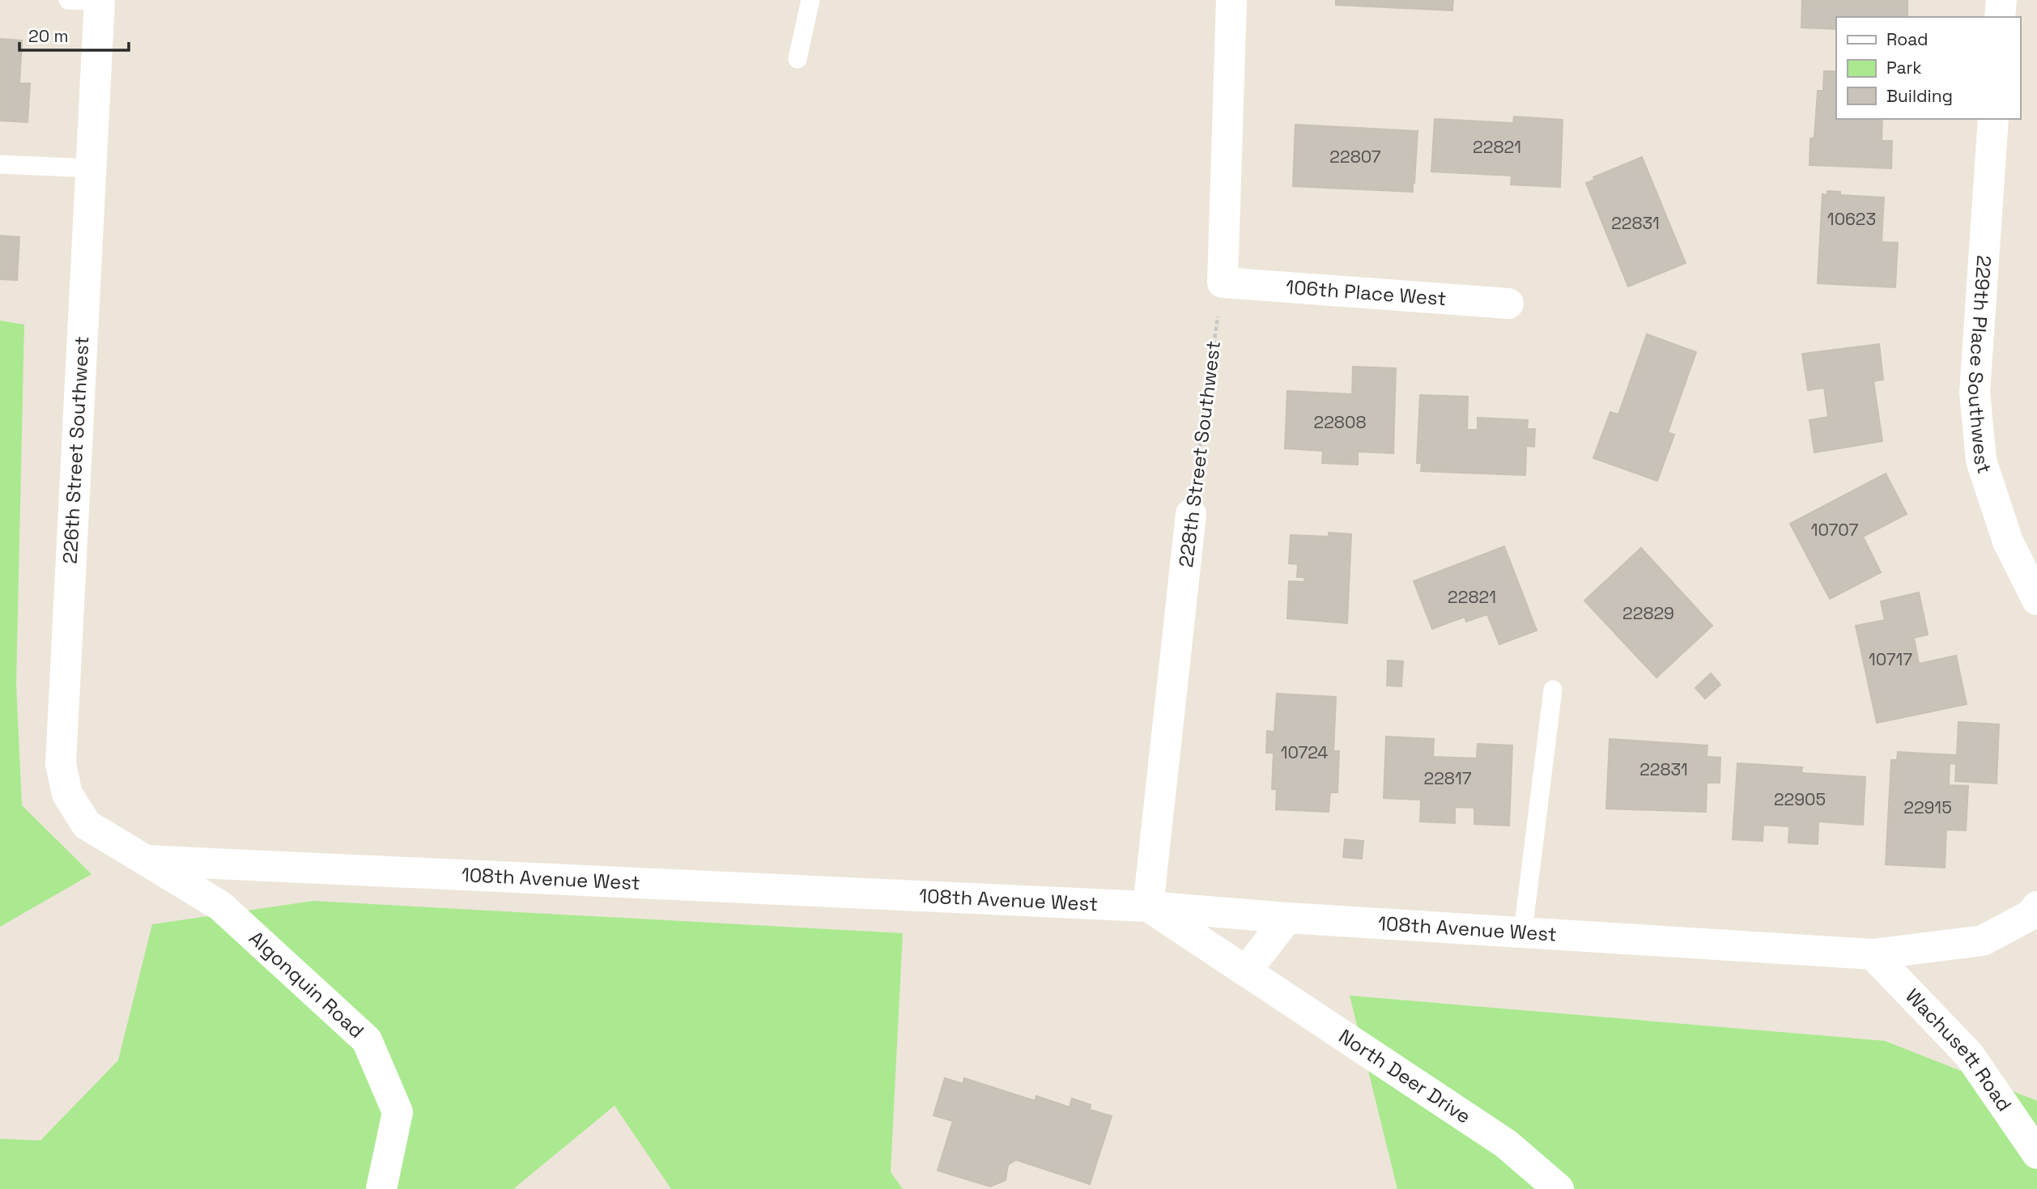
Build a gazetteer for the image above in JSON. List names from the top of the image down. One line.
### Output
{"streets":{"street":["106th Place West","229th Place Southwest","226th Street Southwest","228th Street Southwest","108th Avenue West","Algonquin Road","Wachusett Road","North Deer Drive"]},"crossings":[["106th Place West","228th Street Southwest"],["226th Street Southwest","108th Avenue West"],["226th Street Southwest","Algonquin Road"],["228th Street Southwest","108th Avenue West"],["228th Street Southwest","North Deer Drive"],["108th Avenue West","Algonquin Road"],["108th Avenue West","Wachusett Road"],["108th Avenue West","North Deer Drive"]],"house_numbers":["22821","22807","10623","22831","22808","10707","22821","22829","10717","10724","22831","22817","22905","22915"],"legend":["Road","Park","Building"],"scale_bar":"20 m"}
